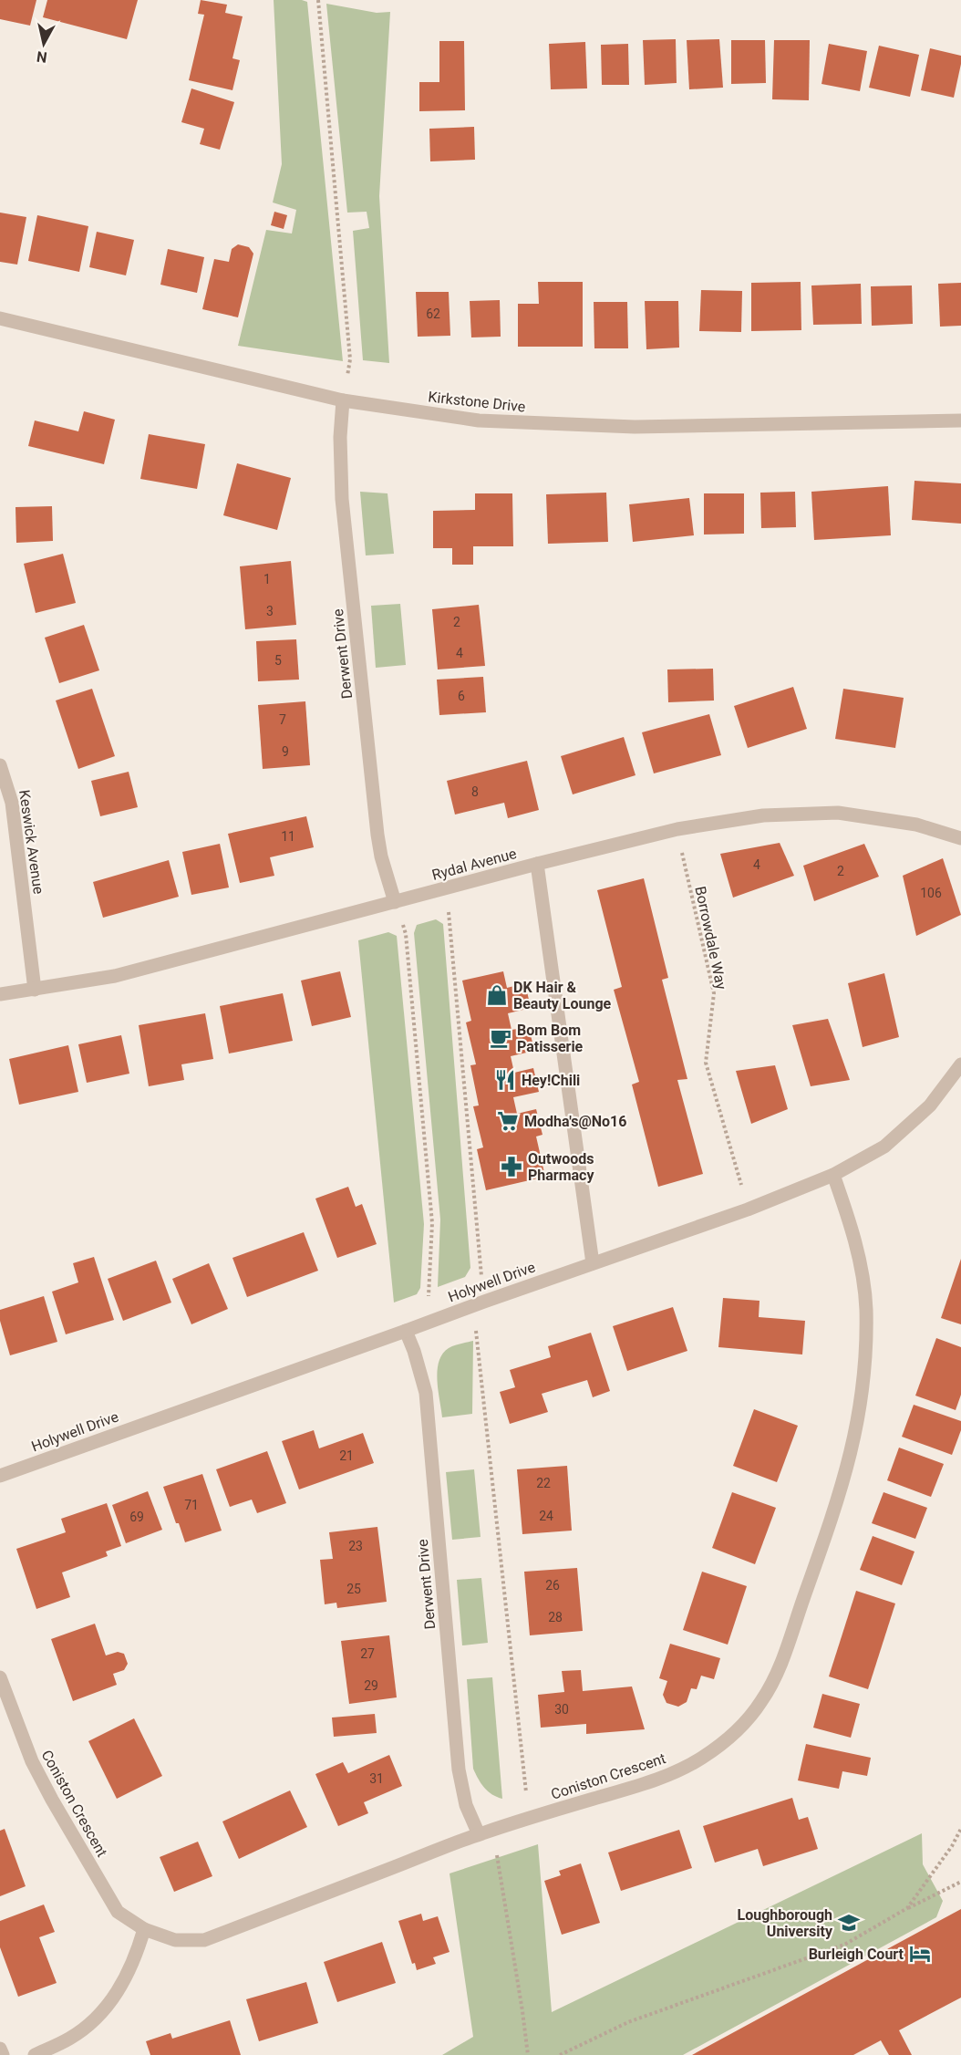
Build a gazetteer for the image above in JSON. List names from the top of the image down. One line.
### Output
{"streets":{"street":["Kirkstone Drive","Derwent Drive","Keswick Avenue","Rydal Avenue","Holywell Drive","Coniston Crescent"],"path":["Borrowdale Way"]},"crossings":[["Kirkstone Drive","Derwent Drive"],["Derwent Drive","Rydal Avenue"],["Derwent Drive","Holywell Drive"],["Derwent Drive","Coniston Crescent"],["Keswick Avenue","Rydal Avenue"],["Rydal Avenue","Borrowdale Way"],["Borrowdale Way","Holywell Drive"],["Holywell Drive","Coniston Crescent"]],"places":{"shop":["DK Hair & Beauty Lounge"],"cafe":["Bom Bom Patisserie"],"restaurant":["Hey!Chili"],"supermarket":["Modha's@No16"],"pharmacy":["Outwoods Pharmacy"],"school or university":["Loughborough University"],"hotel":["Burleigh Court"]},"house_numbers":["62","1","3","2","4","5","6","7","9","8","11","4","2","106","21","22","71","24","69","23","26","25","28","27","29","30","31"],"north":"bottom"}
